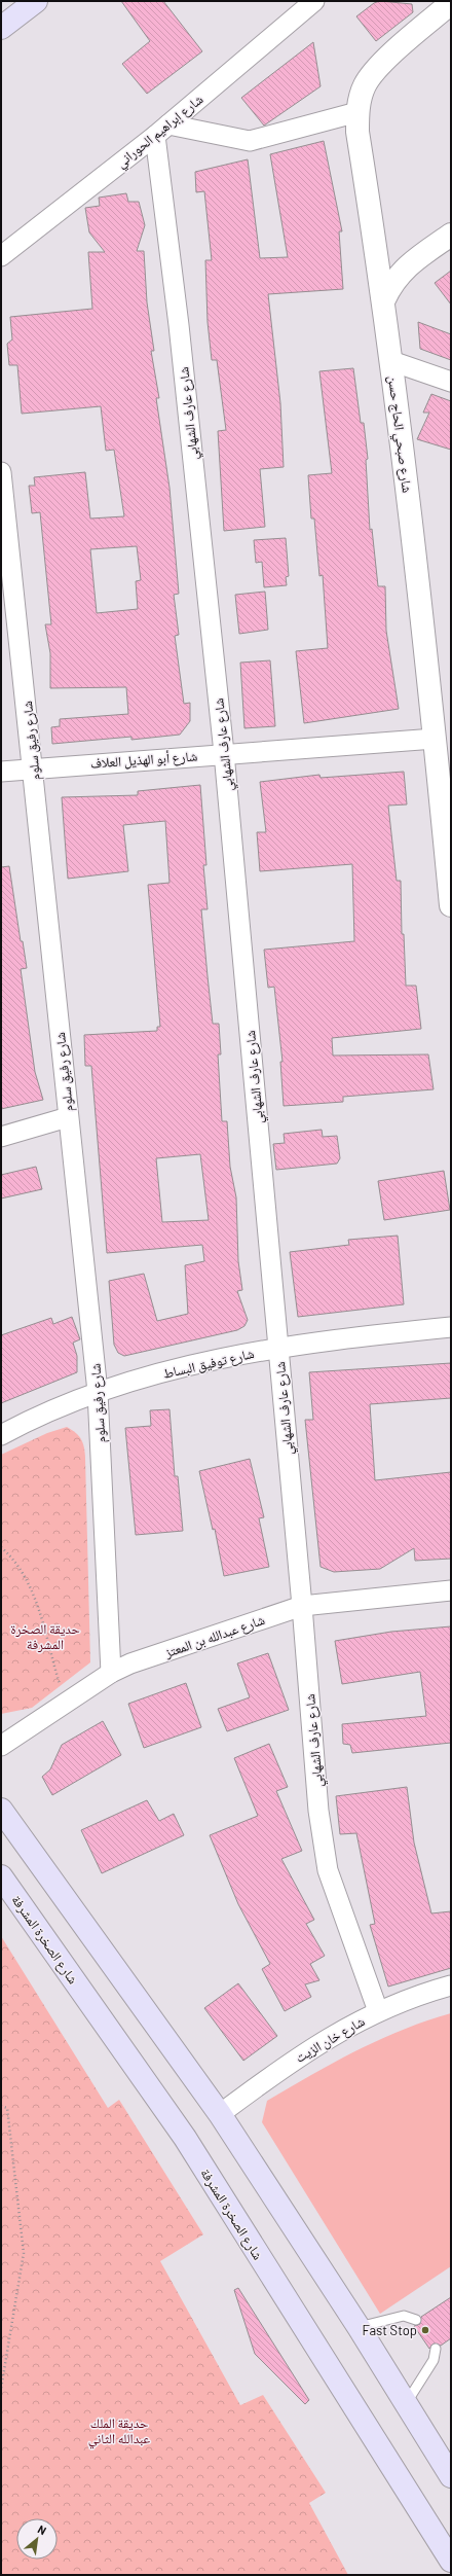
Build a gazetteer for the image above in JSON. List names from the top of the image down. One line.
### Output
{"streets":{"main road":["شارع الصخرة المشرفة"],"street":["شارع إبراهيم الحوراني","شارع عارف الشهابي","شارع صبحي الحاج حسن","شارع رفيق سلوم","شارع أبو الهذيل العلاف","شارع توفيق البساط","شارع عبدالله بن المعتز","شارع خان الزيت"]},"crossings":[["شارع إبراهيم الحوراني","شارع عارف الشهابي"],["شارع عارف الشهابي","شارع أبو الهذيل العلاف"],["شارع عارف الشهابي","شارع توفيق البساط"],["شارع عارف الشهابي","شارع عبدالله بن المعتز"],["شارع عارف الشهابي","شارع خان الزيت"],["شارع صبحي الحاج حسن","شارع أبو الهذيل العلاف"],["شارع رفيق سلوم","شارع أبو الهذيل العلاف"],["شارع رفيق سلوم","شارع توفيق البساط"],["شارع رفيق سلوم","شارع عبدالله بن المعتز"]],"parks":["حديقة الصخرة المشرفة","حديقة الملك عبدالله الثاني"],"places":["Fast Stop"],"north":"top right"}
